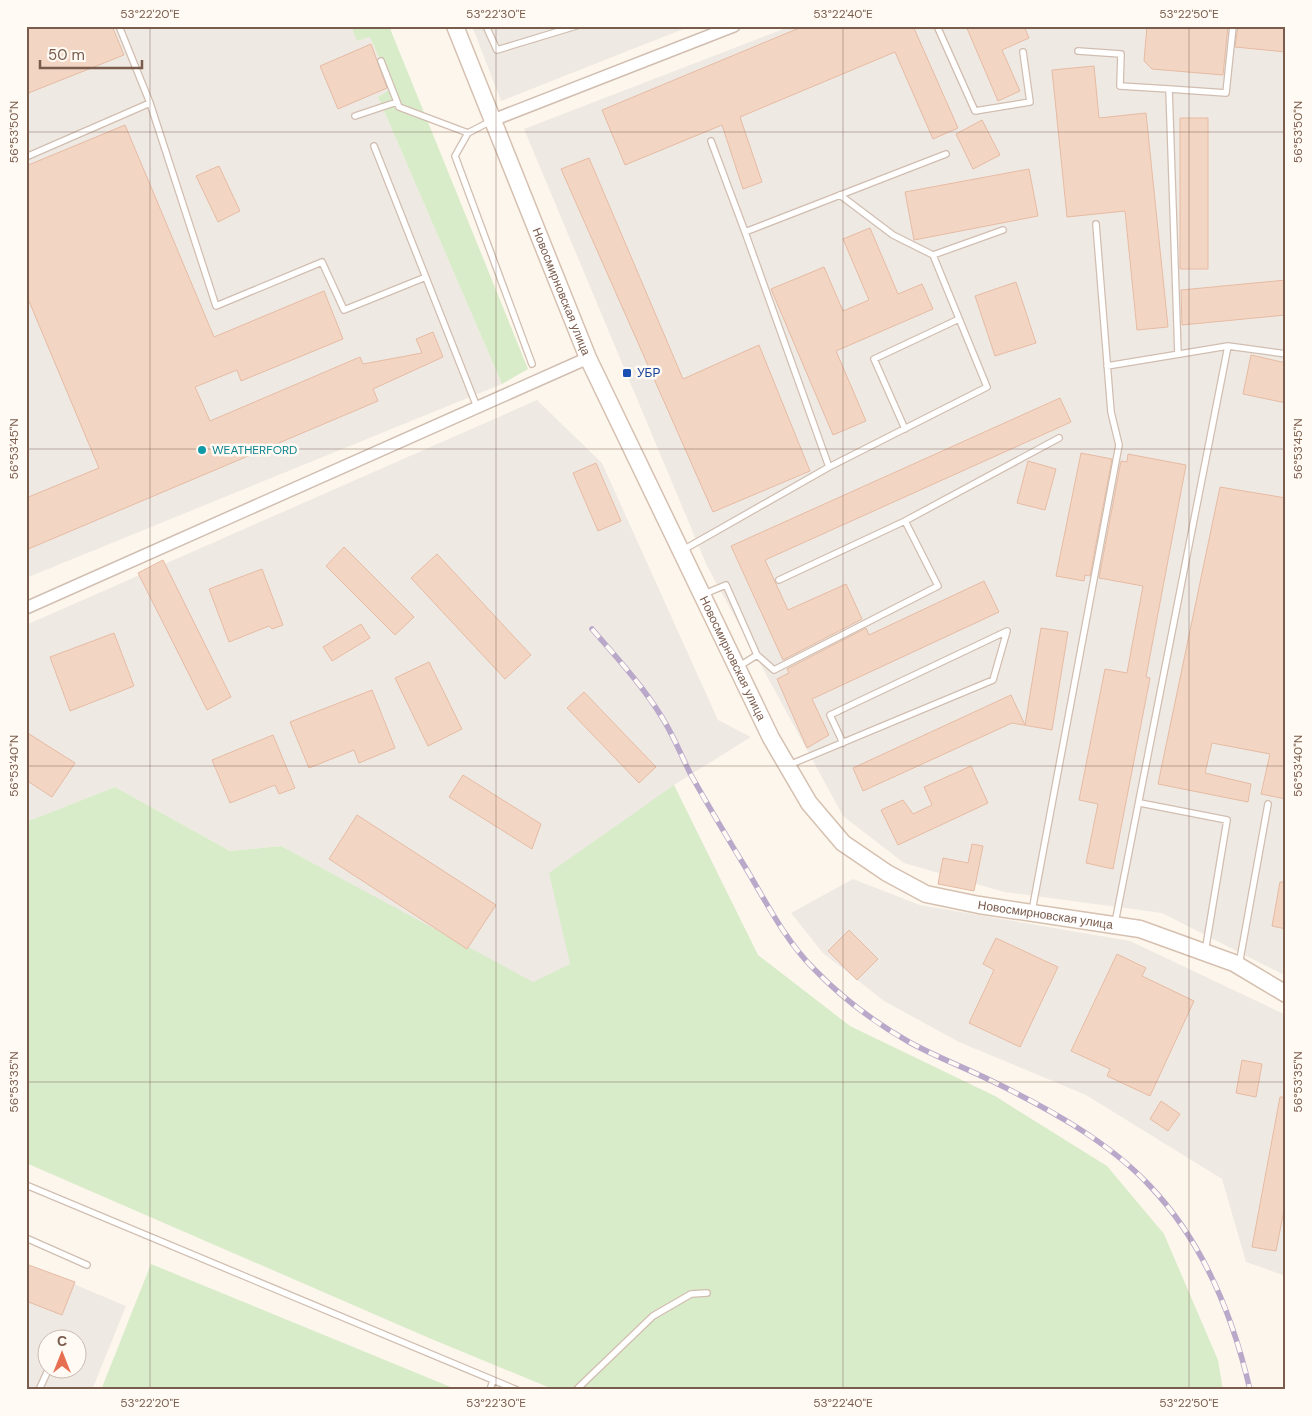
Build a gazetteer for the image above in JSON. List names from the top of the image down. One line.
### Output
{"streets":{"street":["Новосмирновская улица"]},"places":{"transit":["УБР"],"other":["WEATHERFORD"]},"scale_bar":"50 m","north":"top","coordinates":["53°22'20\"E","53°22'30\"E","53°22'40\"E","53°22'50\"E","56°53'50\"N","56°53'45\"N","56°53'40\"N","56°53'35\"N"]}
